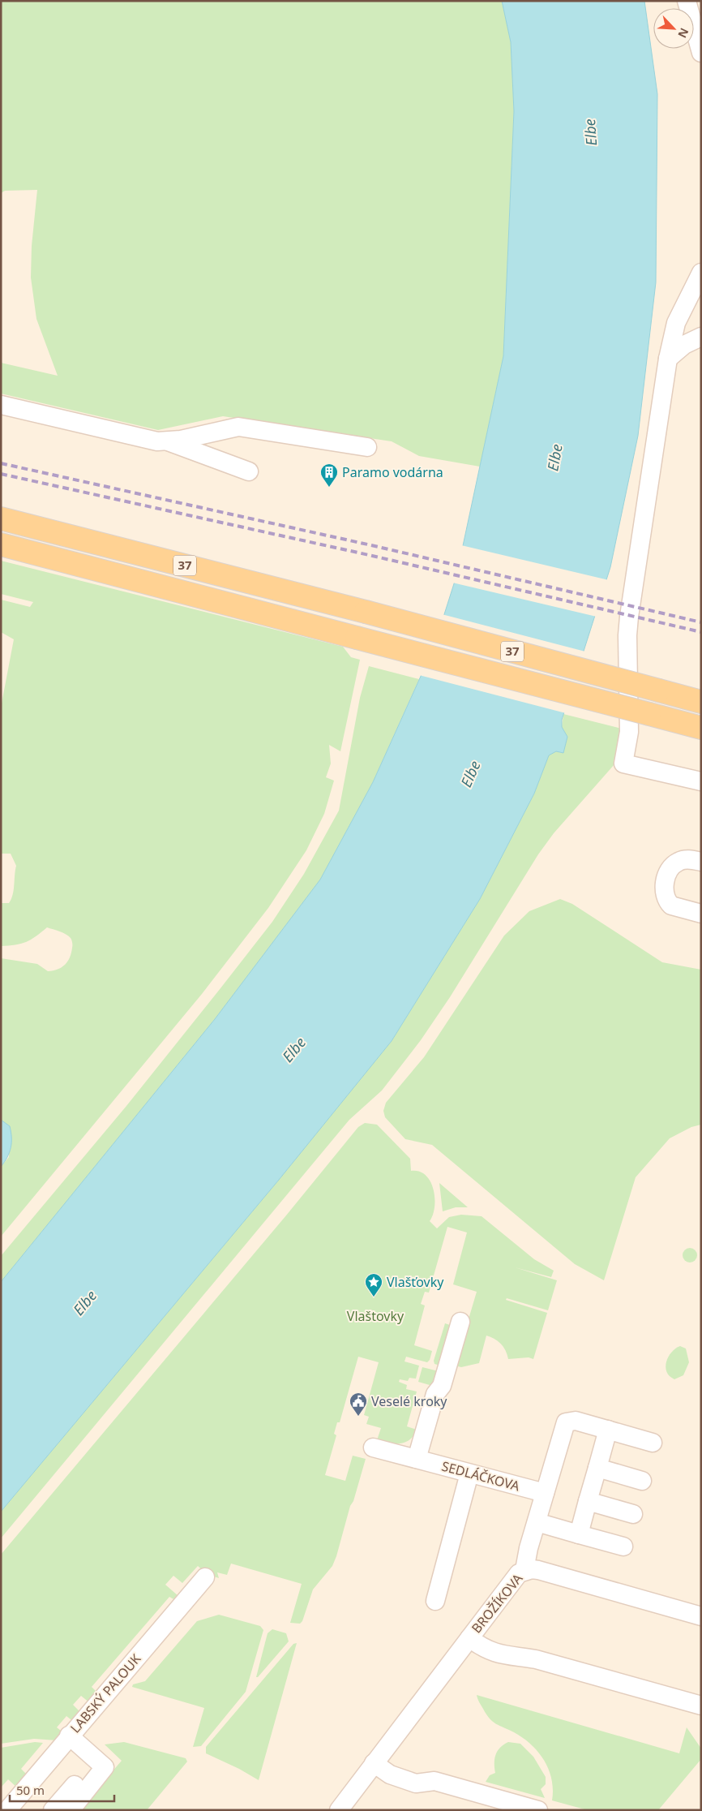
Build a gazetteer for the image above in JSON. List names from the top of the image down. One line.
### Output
{"streets":{"main road":["37"],"street":["SEDLÁČKOVA","BROŽÍKOVA","LABSKÝ PALOUK"]},"water":["Elbe"],"parks":["Vlaštovky"],"places":{"building":["Paramo vodárna"],"place":["Vlašťovky"],"public building":["Veselé kroky"]},"scale_bar":"50 m","north":"bottom right"}
